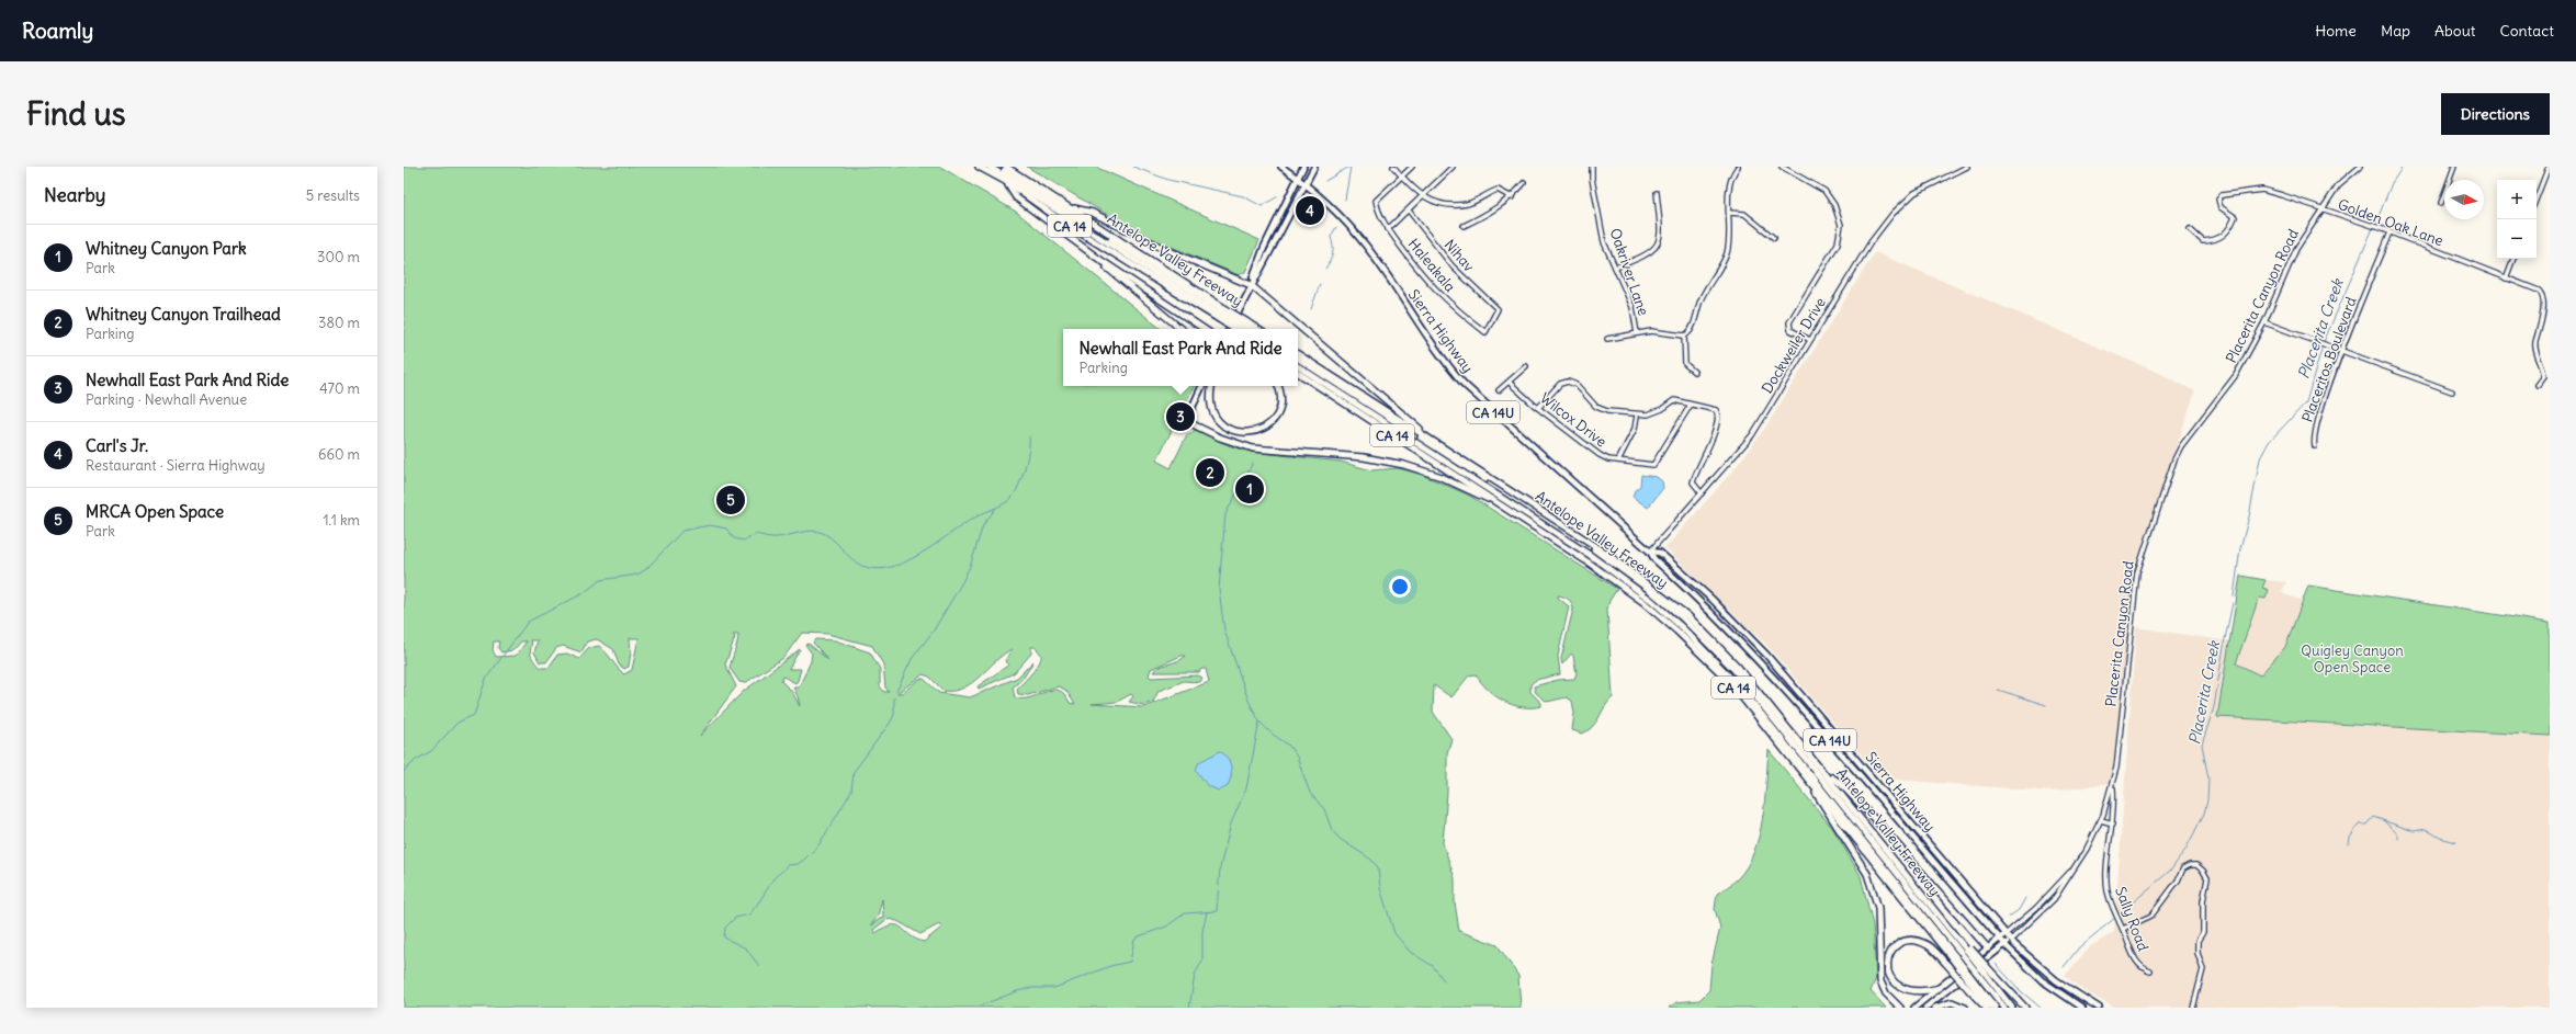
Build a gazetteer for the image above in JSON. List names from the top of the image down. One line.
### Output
{"streets":{"highway":["CA 14","Antelope Valley Freeway"],"main road":["Placerita Canyon Road","Sierra Highway","CA 14U"],"street":["Golden Oak Lane","Nihav","Haleakala","Oakriver Lane","Dockweiler Drive","Placeritos Boulevard","Wilcox Drive","Sally Road"]},"crossings":[["Golden Oak Lane","Placerita Canyon Road"],["Golden Oak Lane","Placeritos Boulevard"],["Nihav","Haleakala"],["Placerita Canyon Road","Sierra Highway"],["Placerita Canyon Road","Sally Road"],["Sierra Highway","Dockweiler Drive"]],"water":["Placerita Creek"],"parks":["Quigley Canyon Open Space"],"north":"right","page":{"header":"Roamly","nav":["Home","Map","About","Contact"],"buttons":"Directions","title":"Find us","heading":["Nearby","5 results"],"map_buttons":["+","−"],"pins":["4","3","2","1","5"],"list":[{"mark":"1","name":"Whitney Canyon Park","note":"Park","value":"300 m"},{"mark":"2","name":"Whitney Canyon Trailhead","note":"Parking","value":"380 m"},{"mark":"3","name":"Newhall East Park And Ride","note":"Parking · Newhall Avenue","value":"470 m"},{"mark":"4","name":"Carl's Jr.","note":"Restaurant · Sierra Highway","value":"660 m"},{"mark":"5","name":"MRCA Open Space","note":"Park","value":"1.1 km"}],"popup":["Newhall East Park And Ride","Parking"]}}
